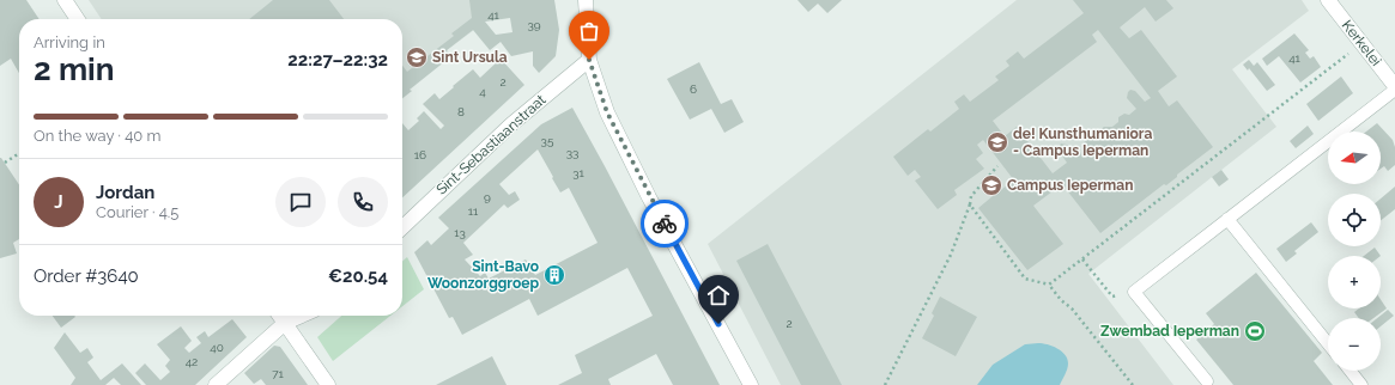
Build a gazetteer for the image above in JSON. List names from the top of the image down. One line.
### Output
{"streets":{"street":["Kerkelei","Sint-Sebastiaanstraat"]},"places":{"school or university":["Sint Ursula","de! Kunsthumaniora - Campus Ieperman","Campus Ieperman"],"building":["Sint-Bavo Woonzorggroep"],"sports":["Zwembad Ieperman"]},"house_numbers":["41","39","41","2","6","4","8","35","33","16","31","9","11","13","2","40","42","71"],"north":"left","page":{"heading":["2 min","Arriving in","22:27–22:32"],"panel":["Jordan","Courier · 4.5","Order #3640","€20.54"],"bar":"On the way · 40 m","map_buttons":["+","−"],"round":"J"}}
